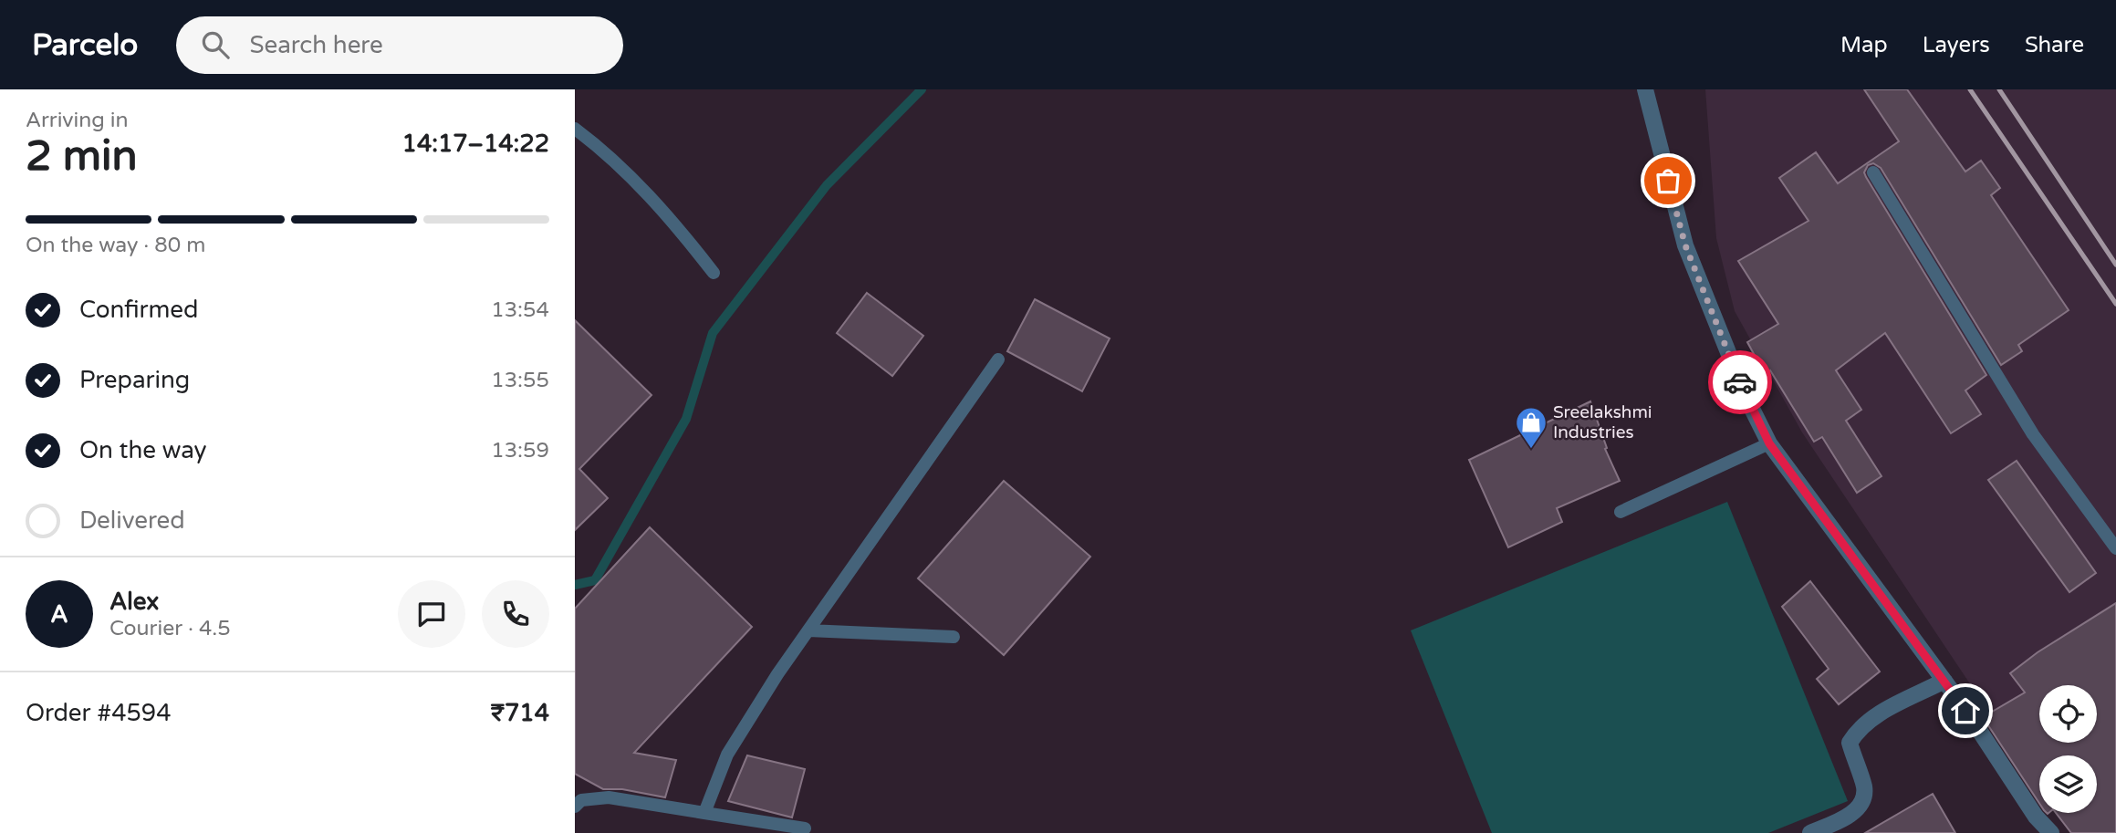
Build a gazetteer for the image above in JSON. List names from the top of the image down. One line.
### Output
{"places":{"shop":["Sreelakshmi Industries"]},"page":{"header":"Parcelo","search":"Search here","nav":["Map","Layers","Share"],"heading":["2 min","Arriving in","14:17–14:22"],"panel":["Alex","Courier · 4.5","Order #4594","₹714"],"bar":"On the way · 80 m","list":[["Confirmed","13:54"],["Preparing","13:55"],["On the way","13:59"],"Delivered"],"round":"A"}}
